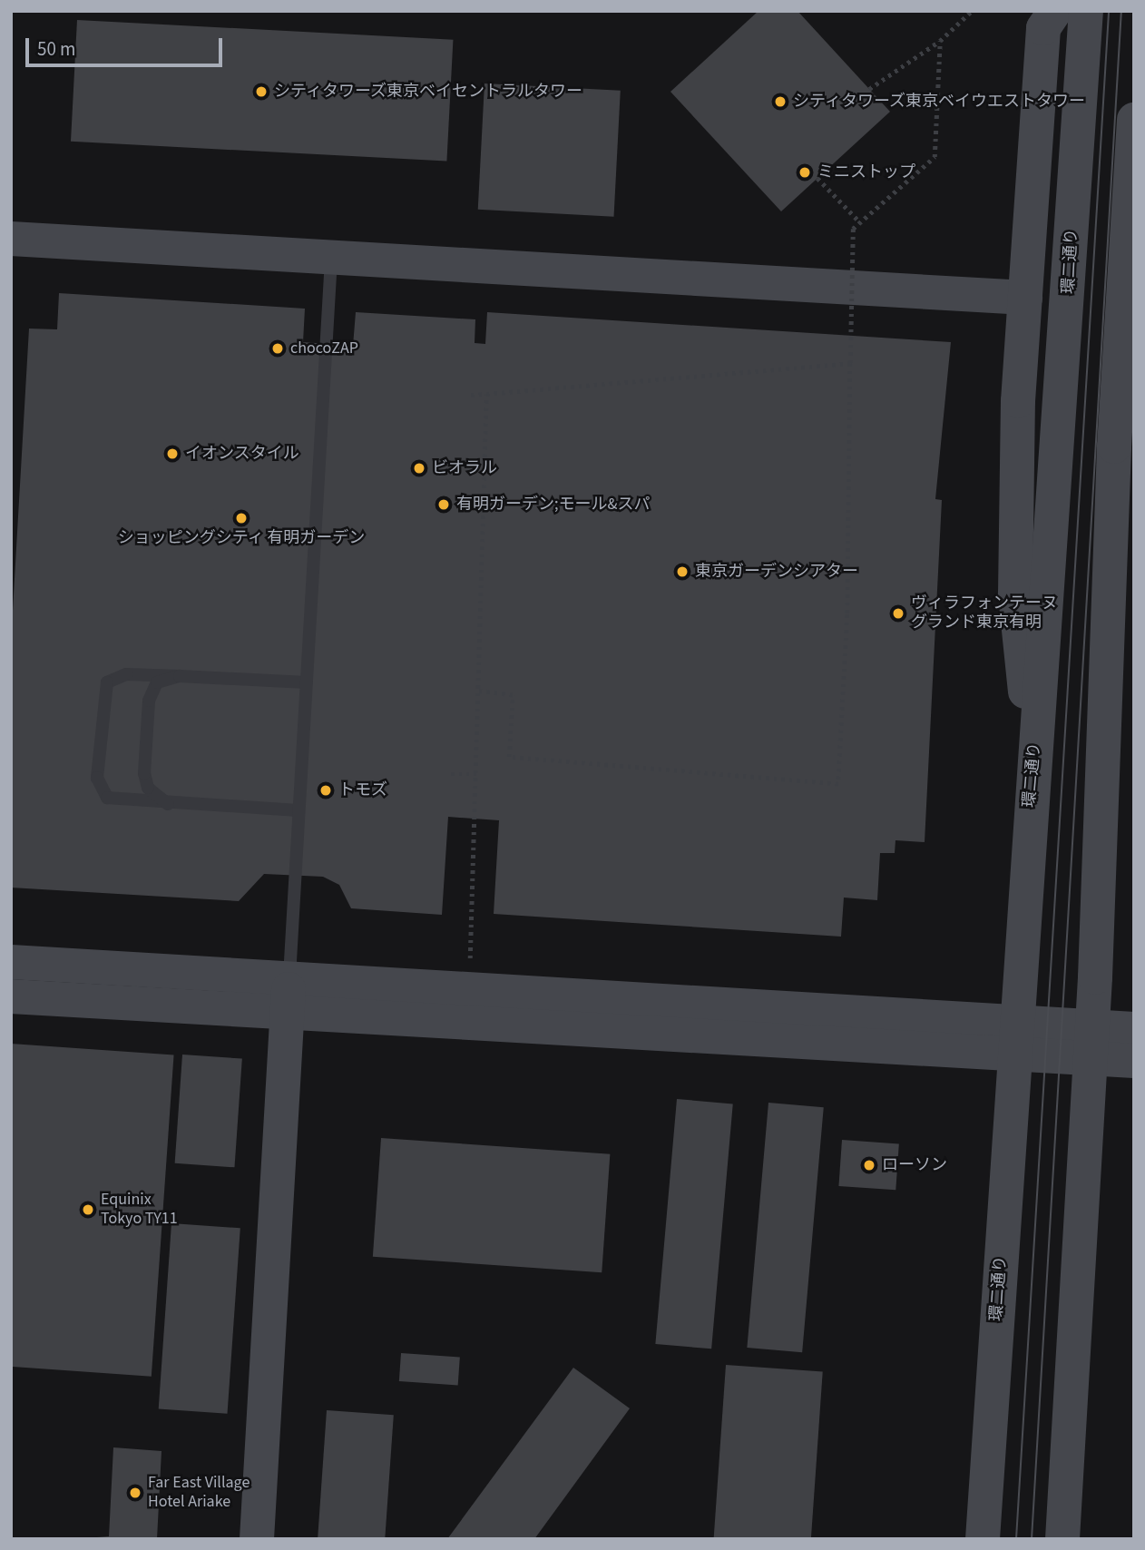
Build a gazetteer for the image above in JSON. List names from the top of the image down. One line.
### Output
{"streets":{"street":["環二通り"]},"places":["シティタワーズ東京ベイセントラルタワー","シティタワーズ東京ベイウエストタワー","ミニストップ","chocoZAP","イオンスタイル","ビオラル","有明ガーデン;モール&スパ","ショッピングシティ 有明ガーデン","東京ガーデンシアター","ヴィラフォンテーヌ グランド東京有明","トモズ","ローソン","Equinix Tokyo TY11","Far East Village Hotel Ariake"],"scale_bar":"50 m"}
